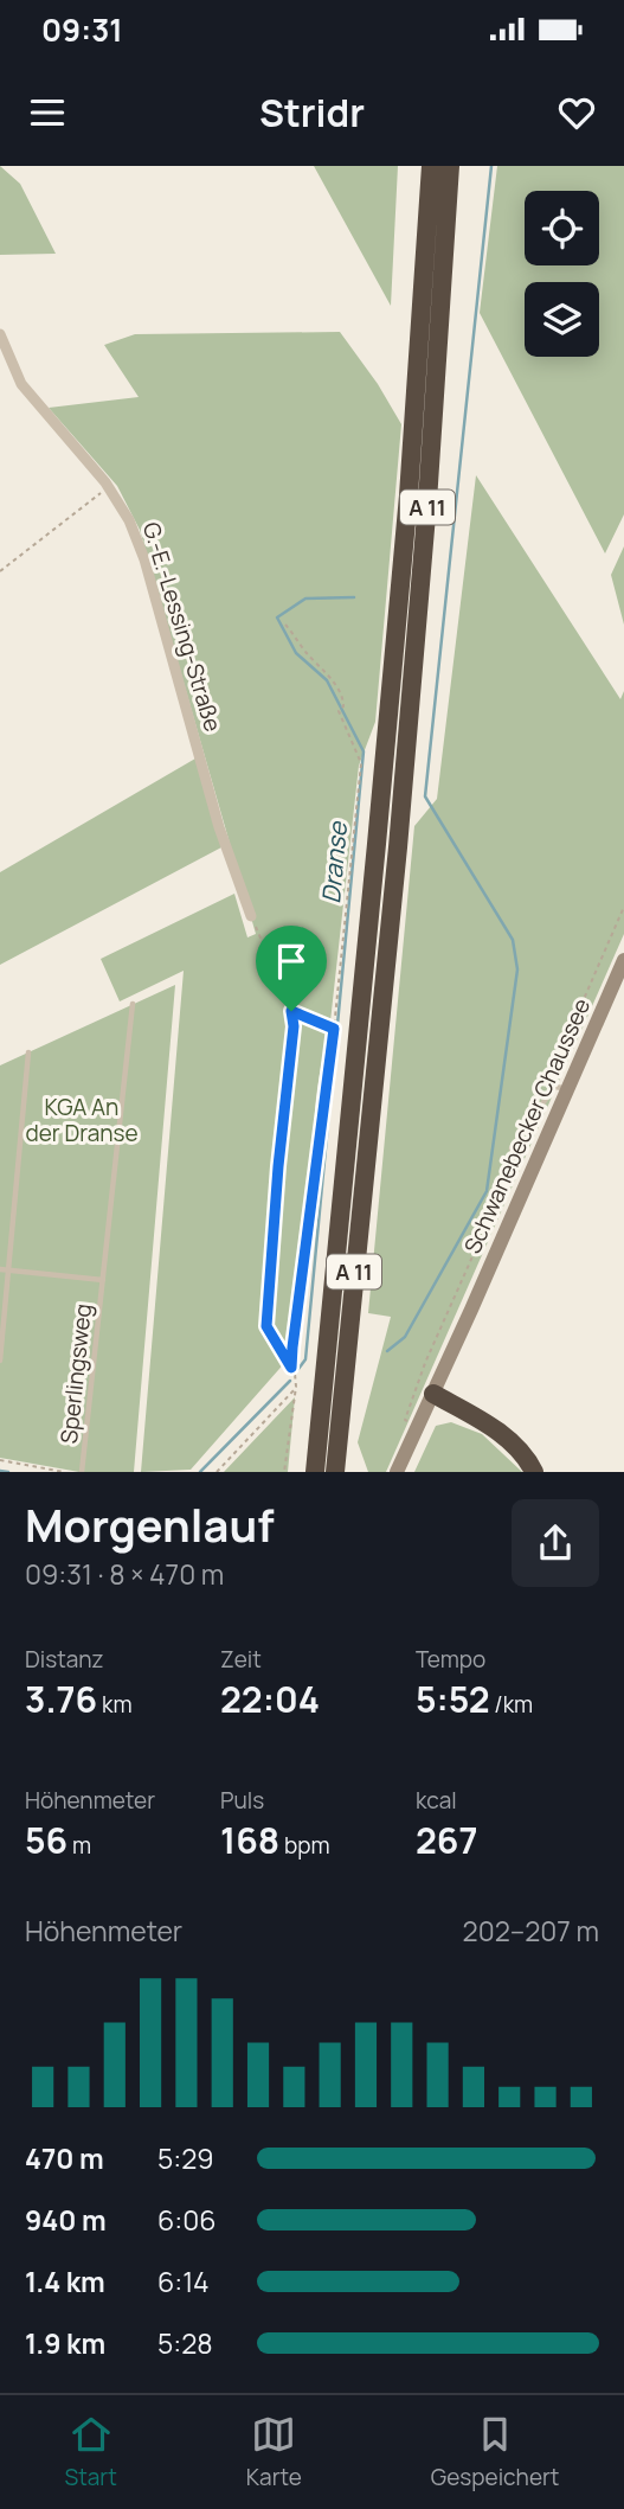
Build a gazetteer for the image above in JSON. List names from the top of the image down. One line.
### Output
{"streets":{"highway":["A 11"],"main road":["Schwanebecker Chaussee"],"street":["G.-E.-Lessing-Straße"],"lane":["Sperlingsweg"]},"water":["Dranse"],"parks":["KGA An der Dranse"],"page":{"status":"09:31","header":"Stridr","heading":["Morgenlauf","09:31 · 8 × 470 m"],"stats":[["Distanz","3.76 km"],["Zeit","22:04"],["Tempo","5:52 /km"],["Höhenmeter","56 m"],["Puls","168 bpm"],["kcal","267"]],"chart":["Höhenmeter","202–207 m"],"list":[{"name":"470 m","note":"5:29"},{"name":"940 m","note":"6:06"},{"name":"1.4 km","note":"6:14"},{"name":"1.9 km","note":"5:28"}],"tabs":["Start","Karte","Gespeichert"]}}
